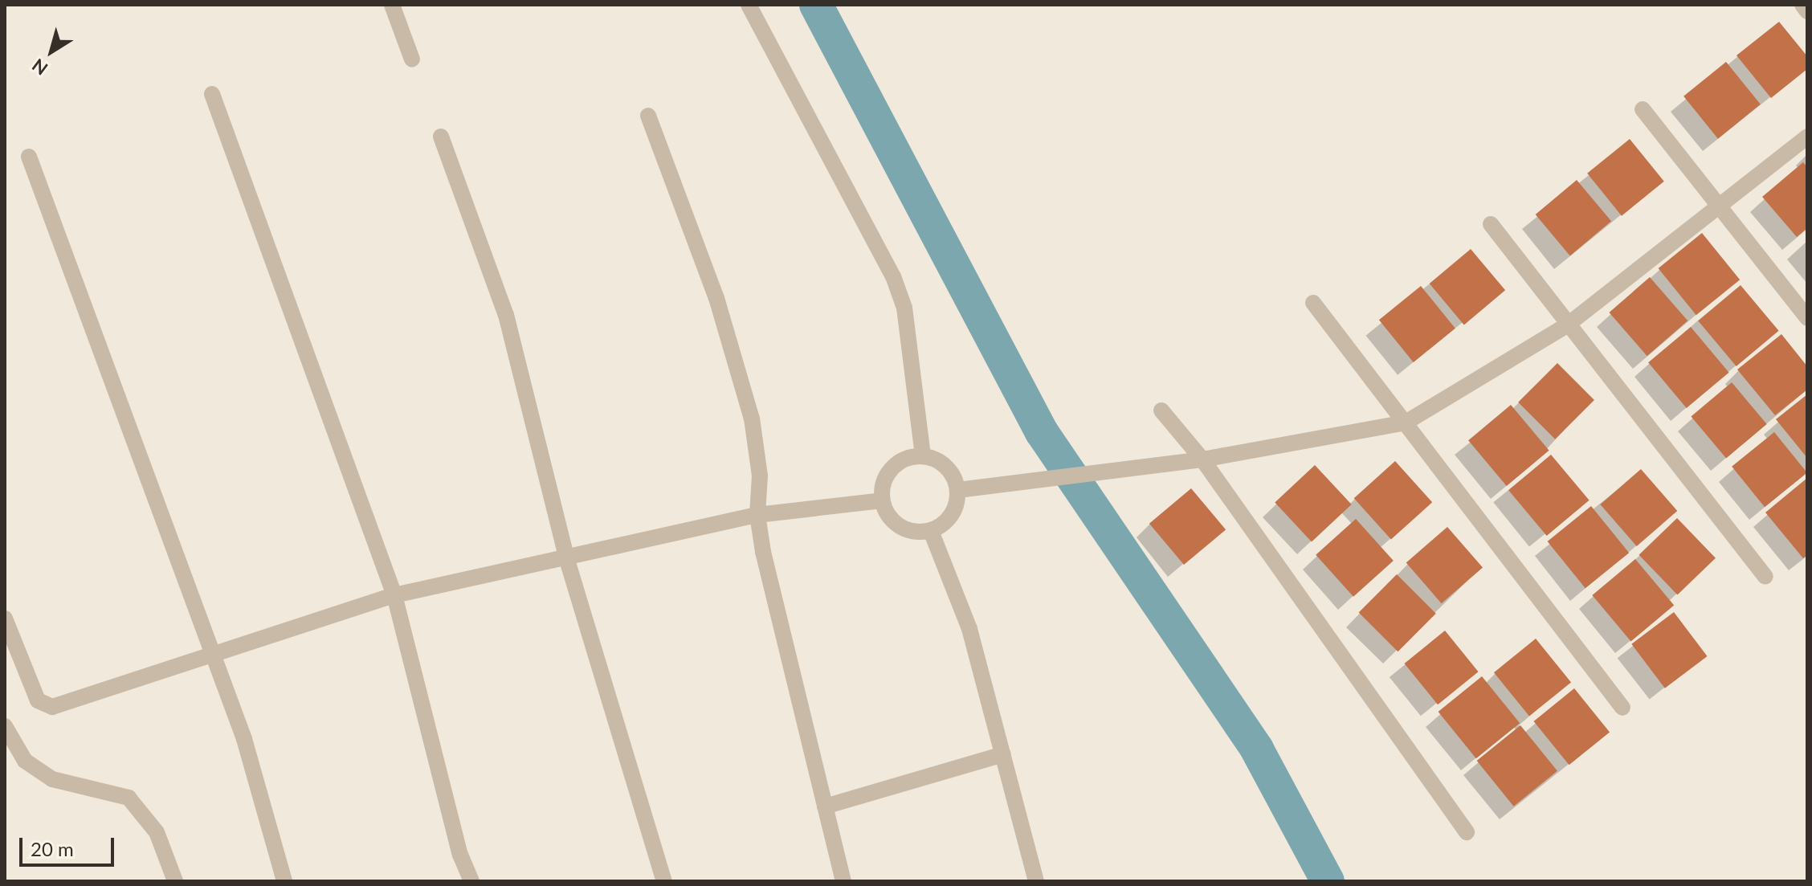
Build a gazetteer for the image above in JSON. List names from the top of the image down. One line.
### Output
{"scale_bar":"20 m","north":"bottom left"}
